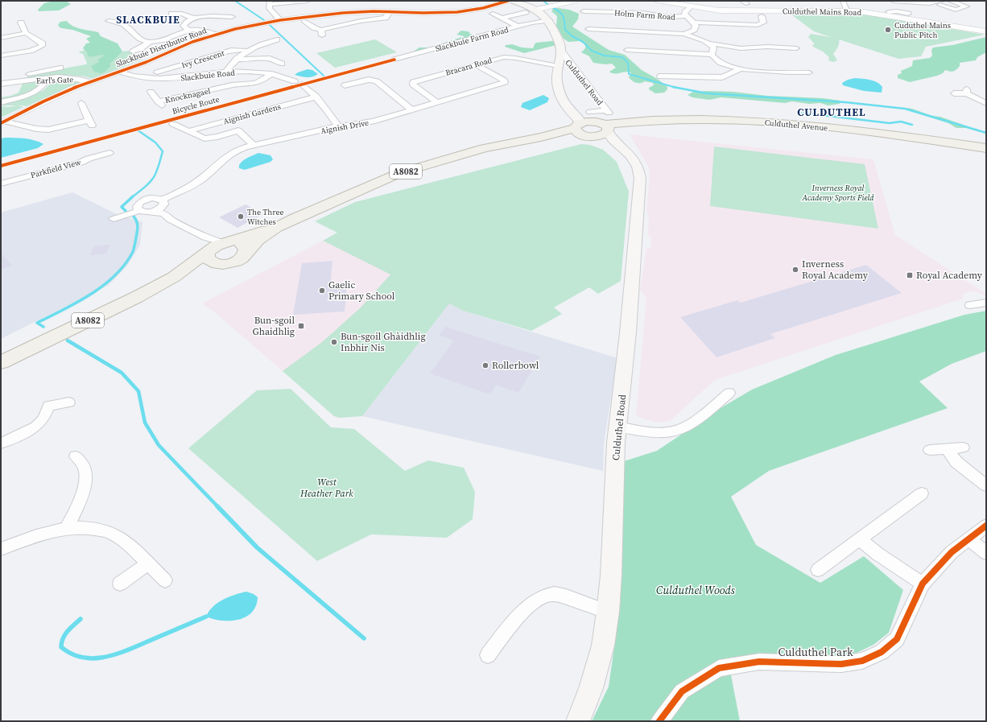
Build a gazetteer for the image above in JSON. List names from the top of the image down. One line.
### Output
{"streets":{"main road":["Culduthel Road","Culduthel Avenue","A8082"],"street":["Culduthel Mains Road","Holm Farm Road","Slackbuie Farm Road","Slackbuie Distributor Road","Ivy Crescent","Bracara Road","Slackbuie Road","Earl's Gate","Knocknagael","Aignish Gardens","Aignish Drive","Parkfield View","Culduthel Park"],"cycle path":["Bicycle Route"]},"crossings":[["Culduthel Mains Road","Holm Farm Road"],["Slackbuie Farm Road","Culduthel Road"],["Slackbuie Distributor Road","Slackbuie Road"],["Slackbuie Distributor Road","Earl's Gate"],["Bracara Road","Culduthel Road"],["Bracara Road","Aignish Drive"],["Slackbuie Road","Knocknagael"],["Culduthel Road","Culduthel Avenue"],["Culduthel Road","A8082"],["Aignish Gardens","Aignish Drive"],["Culduthel Avenue","A8082"]],"districts":["SLACKBUIE","CULDUTHEL"],"parks":["Inverness Royal Academy Sports Field","West Heather Park","Culduthel Woods"],"places":{"other":["Cuduthel Mains Public Pitch","The Three Witches","Inverness Royal Academy","Gaelic Primary School","Bun-sgoil Ghàidhlig Inbhir Nis","Rollerbowl"],"transit":["Royal Academy","Bun-sgoil Ghaidhlig"]}}
